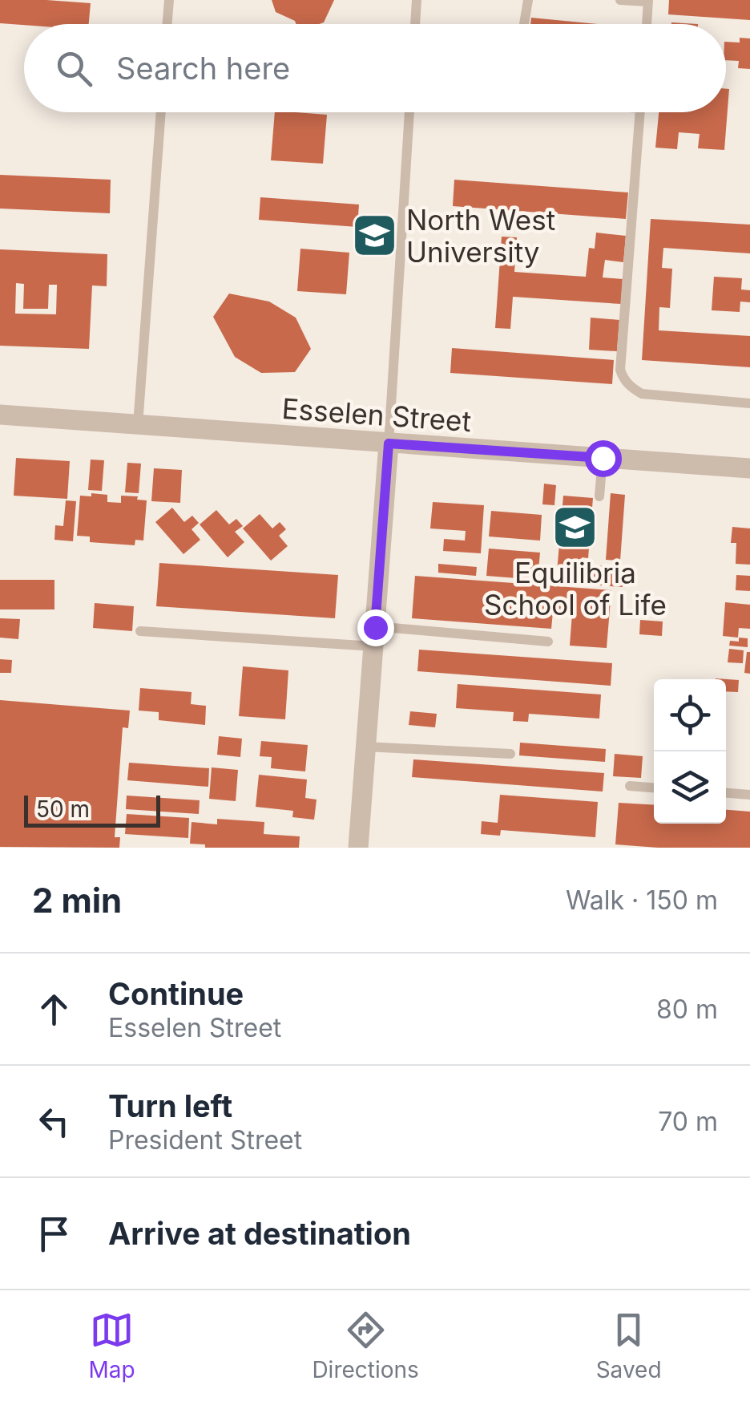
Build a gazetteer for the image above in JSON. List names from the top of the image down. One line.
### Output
{"streets":{"street":["Esselen Street"]},"places":{"school or university":["North West University","Equilibria School of Life"]},"scale_bar":"50 m","page":{"search":"Search here","scale":"50 m","heading":["2 min","Walk · 150 m"],"list":[["Continue","Esselen Street","80 m"],["Turn left","President Street","70 m"],"Arrive at destination"],"nav":["Map","Directions","Saved"]}}
